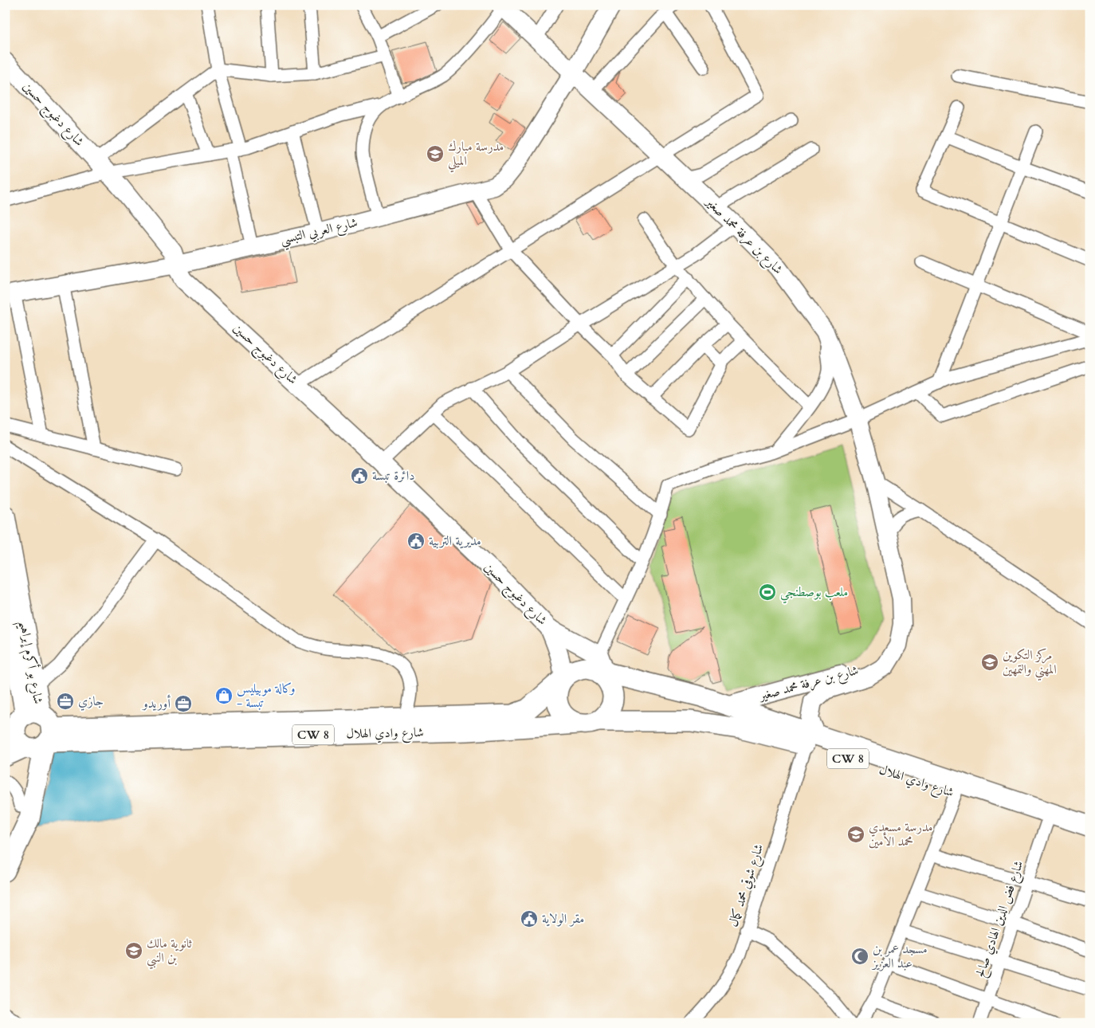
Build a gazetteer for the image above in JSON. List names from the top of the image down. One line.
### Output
{"streets":{"main road":["شارع بو أكرم إبراهيم","شارع وادي الهلال","CW 8"],"street":["شارع دغبوج حسين","شارع العربي التبسي","شارع بن عرفة محمد صغير","شارع شوقي محمد كمال","شارع فض الدين الهادي صالح"]},"crossings":[["شارع دغبوج حسين","شارع العربي التبسي"],["شارع العربي التبسي","شارع بن عرفة محمد صغير"],["شارع بن عرفة محمد صغير","شارع وادي الهلال"],["شارع بن عرفة محمد صغير","شارع شوقي محمد كمال"],["شارع بو أكرم إبراهيم","شارع وادي الهلال"],["شارع وادي الهلال","شارع شوقي محمد كمال"],["شارع وادي الهلال","شارع فض الدين الهادي صالح"]],"places":{"school or university":["مدرسة مبارك الميلي","مركز التكوين المهني والتمهين","مدرسة مسعدي محمد الأمين","ثانوية مالك بن النبي"],"public building":["دائرة تبسة","مديرية التربية","مقر الولاية"],"sports":["ملعب بوصطنجي"],"shop":["وكالة موبيليس - تبسة"],"office":["جازي","أوريدو"],"mosque":["مسجد عمر بن عبد العزيز"]}}
